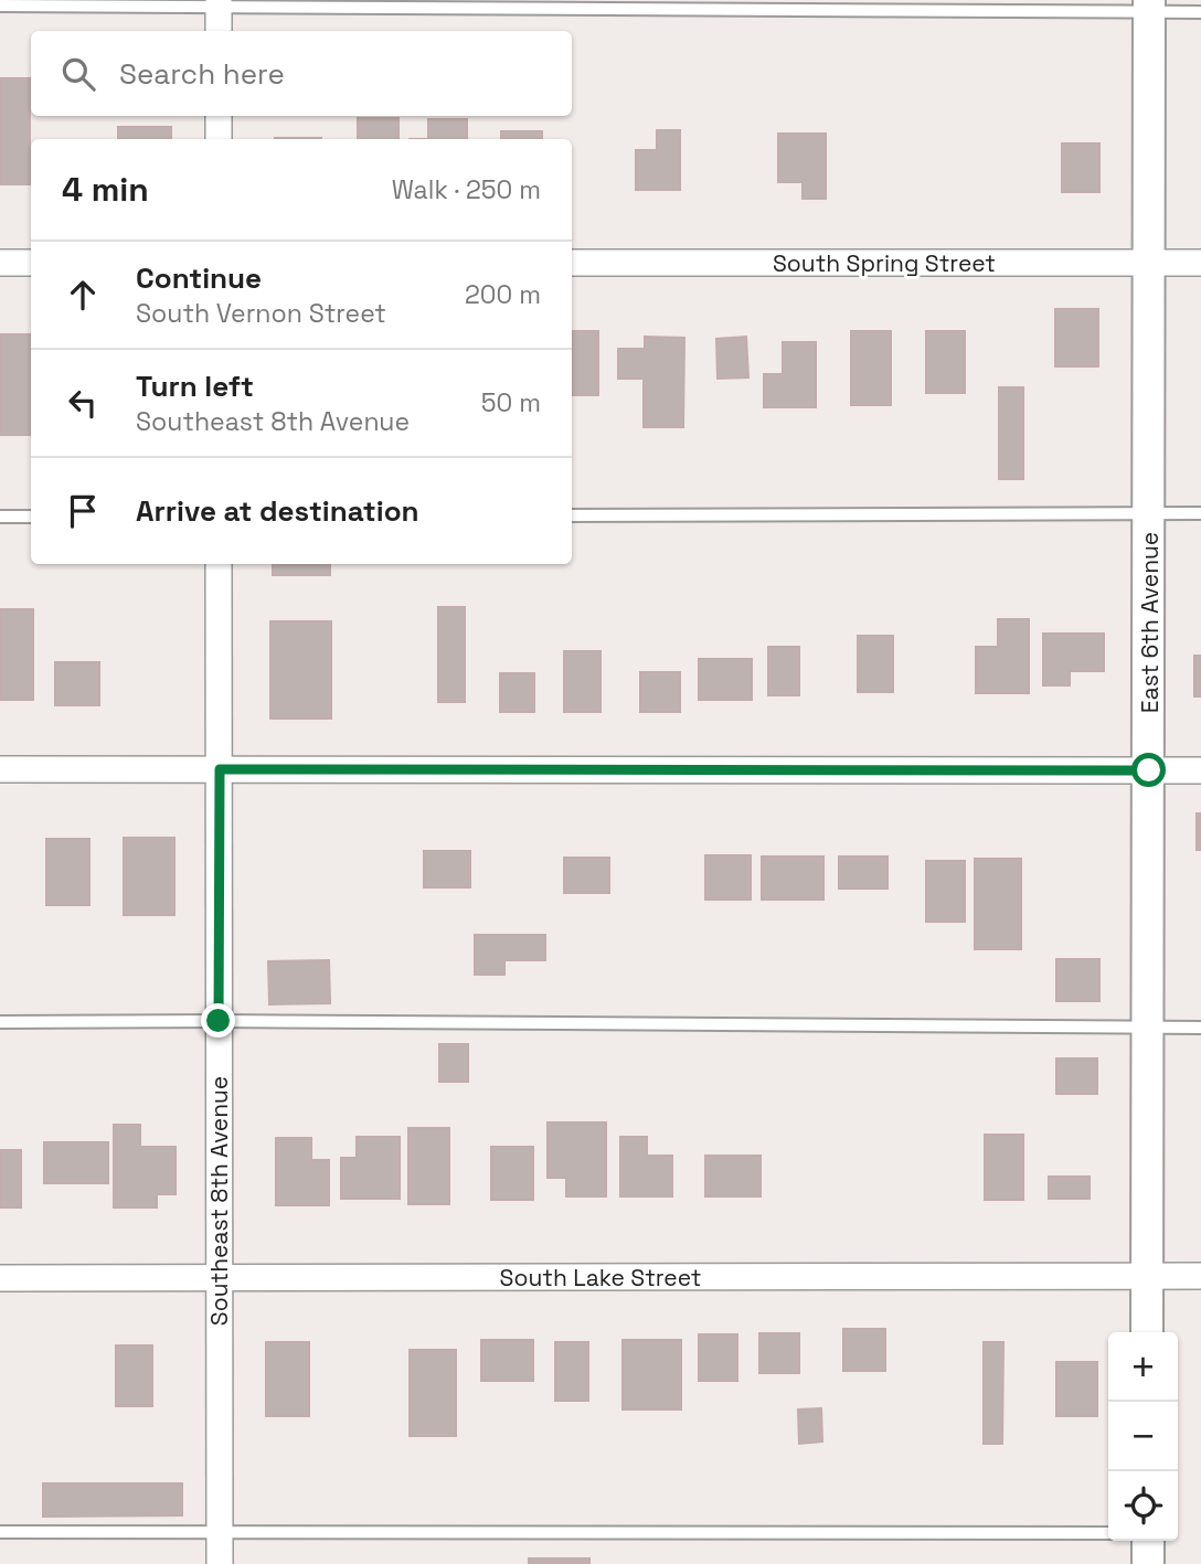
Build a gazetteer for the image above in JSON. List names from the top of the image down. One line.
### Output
{"streets":{"street":["South Spring Street","East 6th Avenue","Southeast 8th Avenue","South Lake Street"]},"crossings":[["South Spring Street","East 6th Avenue"],["East 6th Avenue","South Lake Street"],["Southeast 8th Avenue","South Lake Street"]],"page":{"search":"Search here","heading":["4 min","Walk · 250 m"],"list":[["Continue","South Vernon Street","200 m"],["Turn left","Southeast 8th Avenue","50 m"],"Arrive at destination"],"map_buttons":["+","−"]}}
